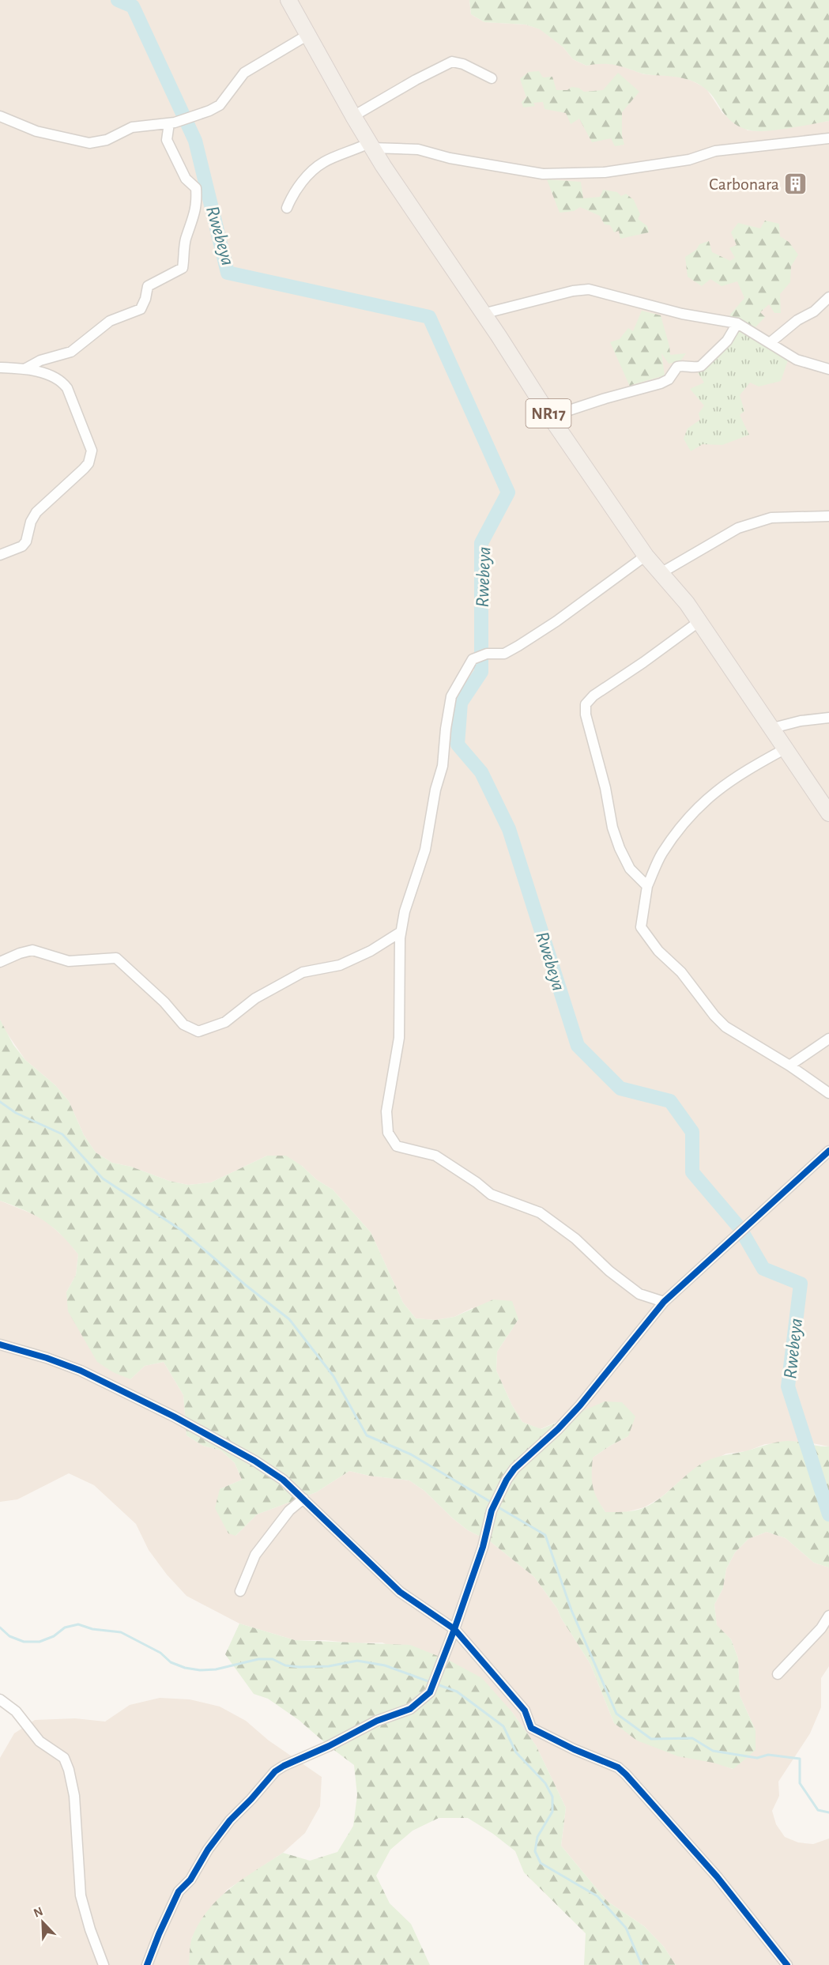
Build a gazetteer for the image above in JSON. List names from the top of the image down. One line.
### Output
{"streets":{"main road":["NR17"]},"water":["Rwebeya"],"places":{"building":["Carbonara"]},"north":"top left"}
